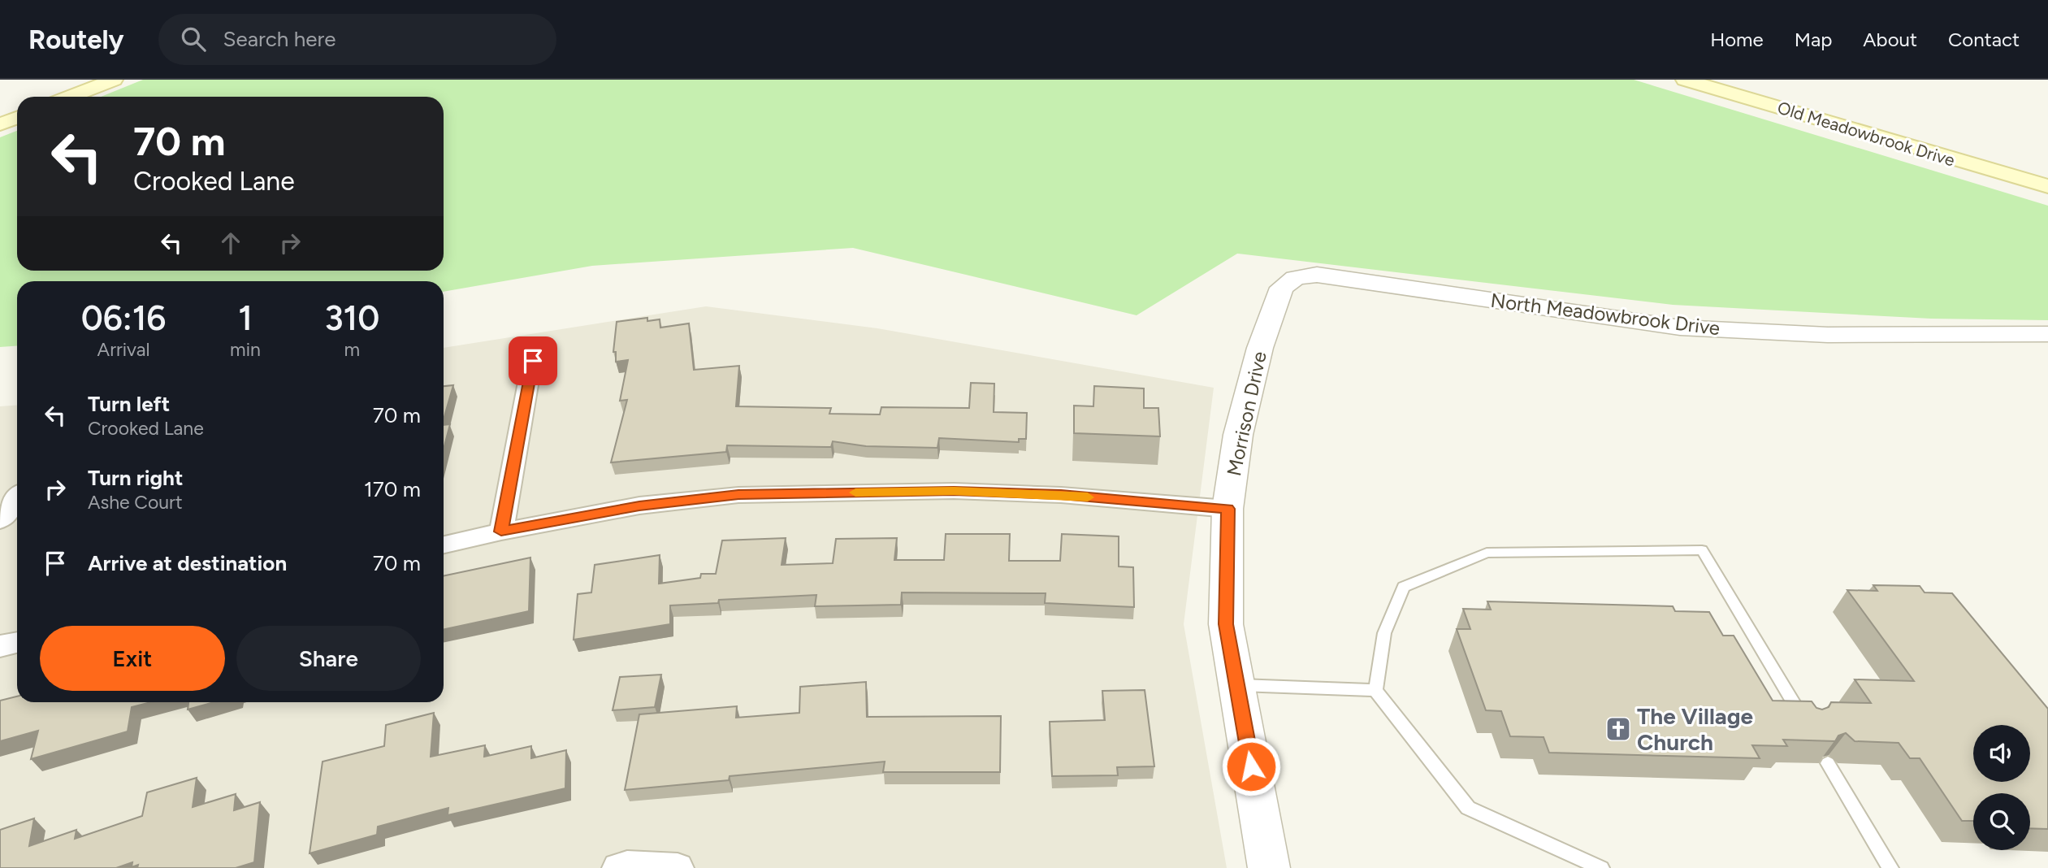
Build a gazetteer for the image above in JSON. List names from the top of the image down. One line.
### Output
{"streets":{"main road":["Old Meadowbrook Drive"],"street":["North Meadowbrook Drive","Morrison Drive"]},"crossings":[["North Meadowbrook Drive","Morrison Drive"]],"places":{"church":["The Village Church"]},"page":{"header":"Routely","search":"Search here","nav":["Home","Map","About","Contact"],"turn":["70 m","Crooked Lane"],"eta":["06:16","Arrival","1","min","310","m"],"list":[{"name":"Turn left","note":"Crooked Lane","value":"70 m"},{"name":"Turn right","note":"Ashe Court","value":"170 m"},{"name":"Arrive at destination","value":"70 m"}],"buttons":["Exit","Share"]}}
